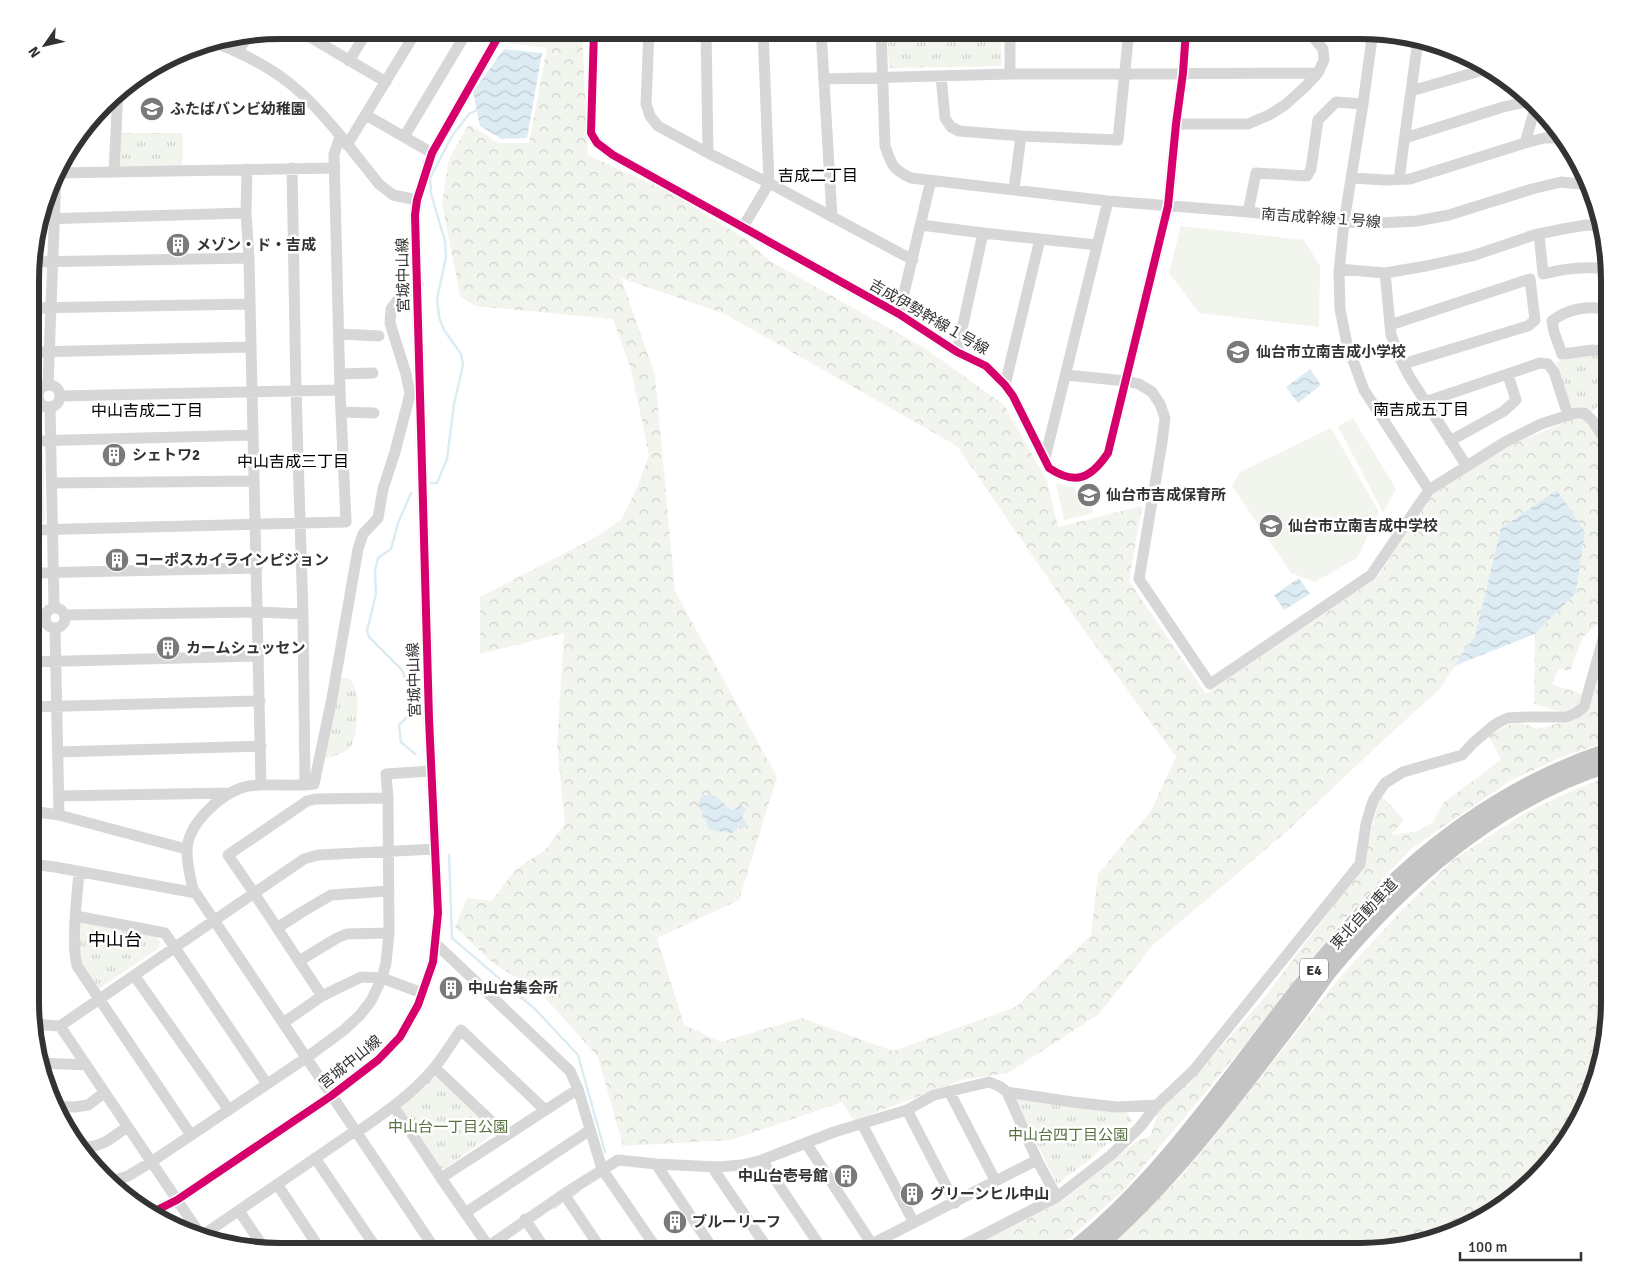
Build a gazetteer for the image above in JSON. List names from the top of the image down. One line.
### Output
{"streets":{"highway":["東北自動車道","E4"],"street":["南吉成幹線１号線","宮城中山線","吉成伊勢幹線１号線"]},"crossings":[["南吉成幹線１号線","吉成伊勢幹線１号線"]],"districts":["吉成二丁目","南吉成五丁目","中山吉成二丁目","中山吉成三丁目","中山台"],"parks":["中山台一丁目公園","中山台四丁目公園"],"places":{"school or university":["ふたばバンビ幼稚園","仙台市立南吉成小学校","仙台市吉成保育所","仙台市立南吉成中学校"],"building":["メゾン・ド・吉成","シェトワ2","コーポスカイラインピジョン","カームシュッセン","中山台集会所","中山台壱号館","グリーンヒル中山","ブルーリーフ"]},"scale_bar":"100 m","north":"bottom left"}
